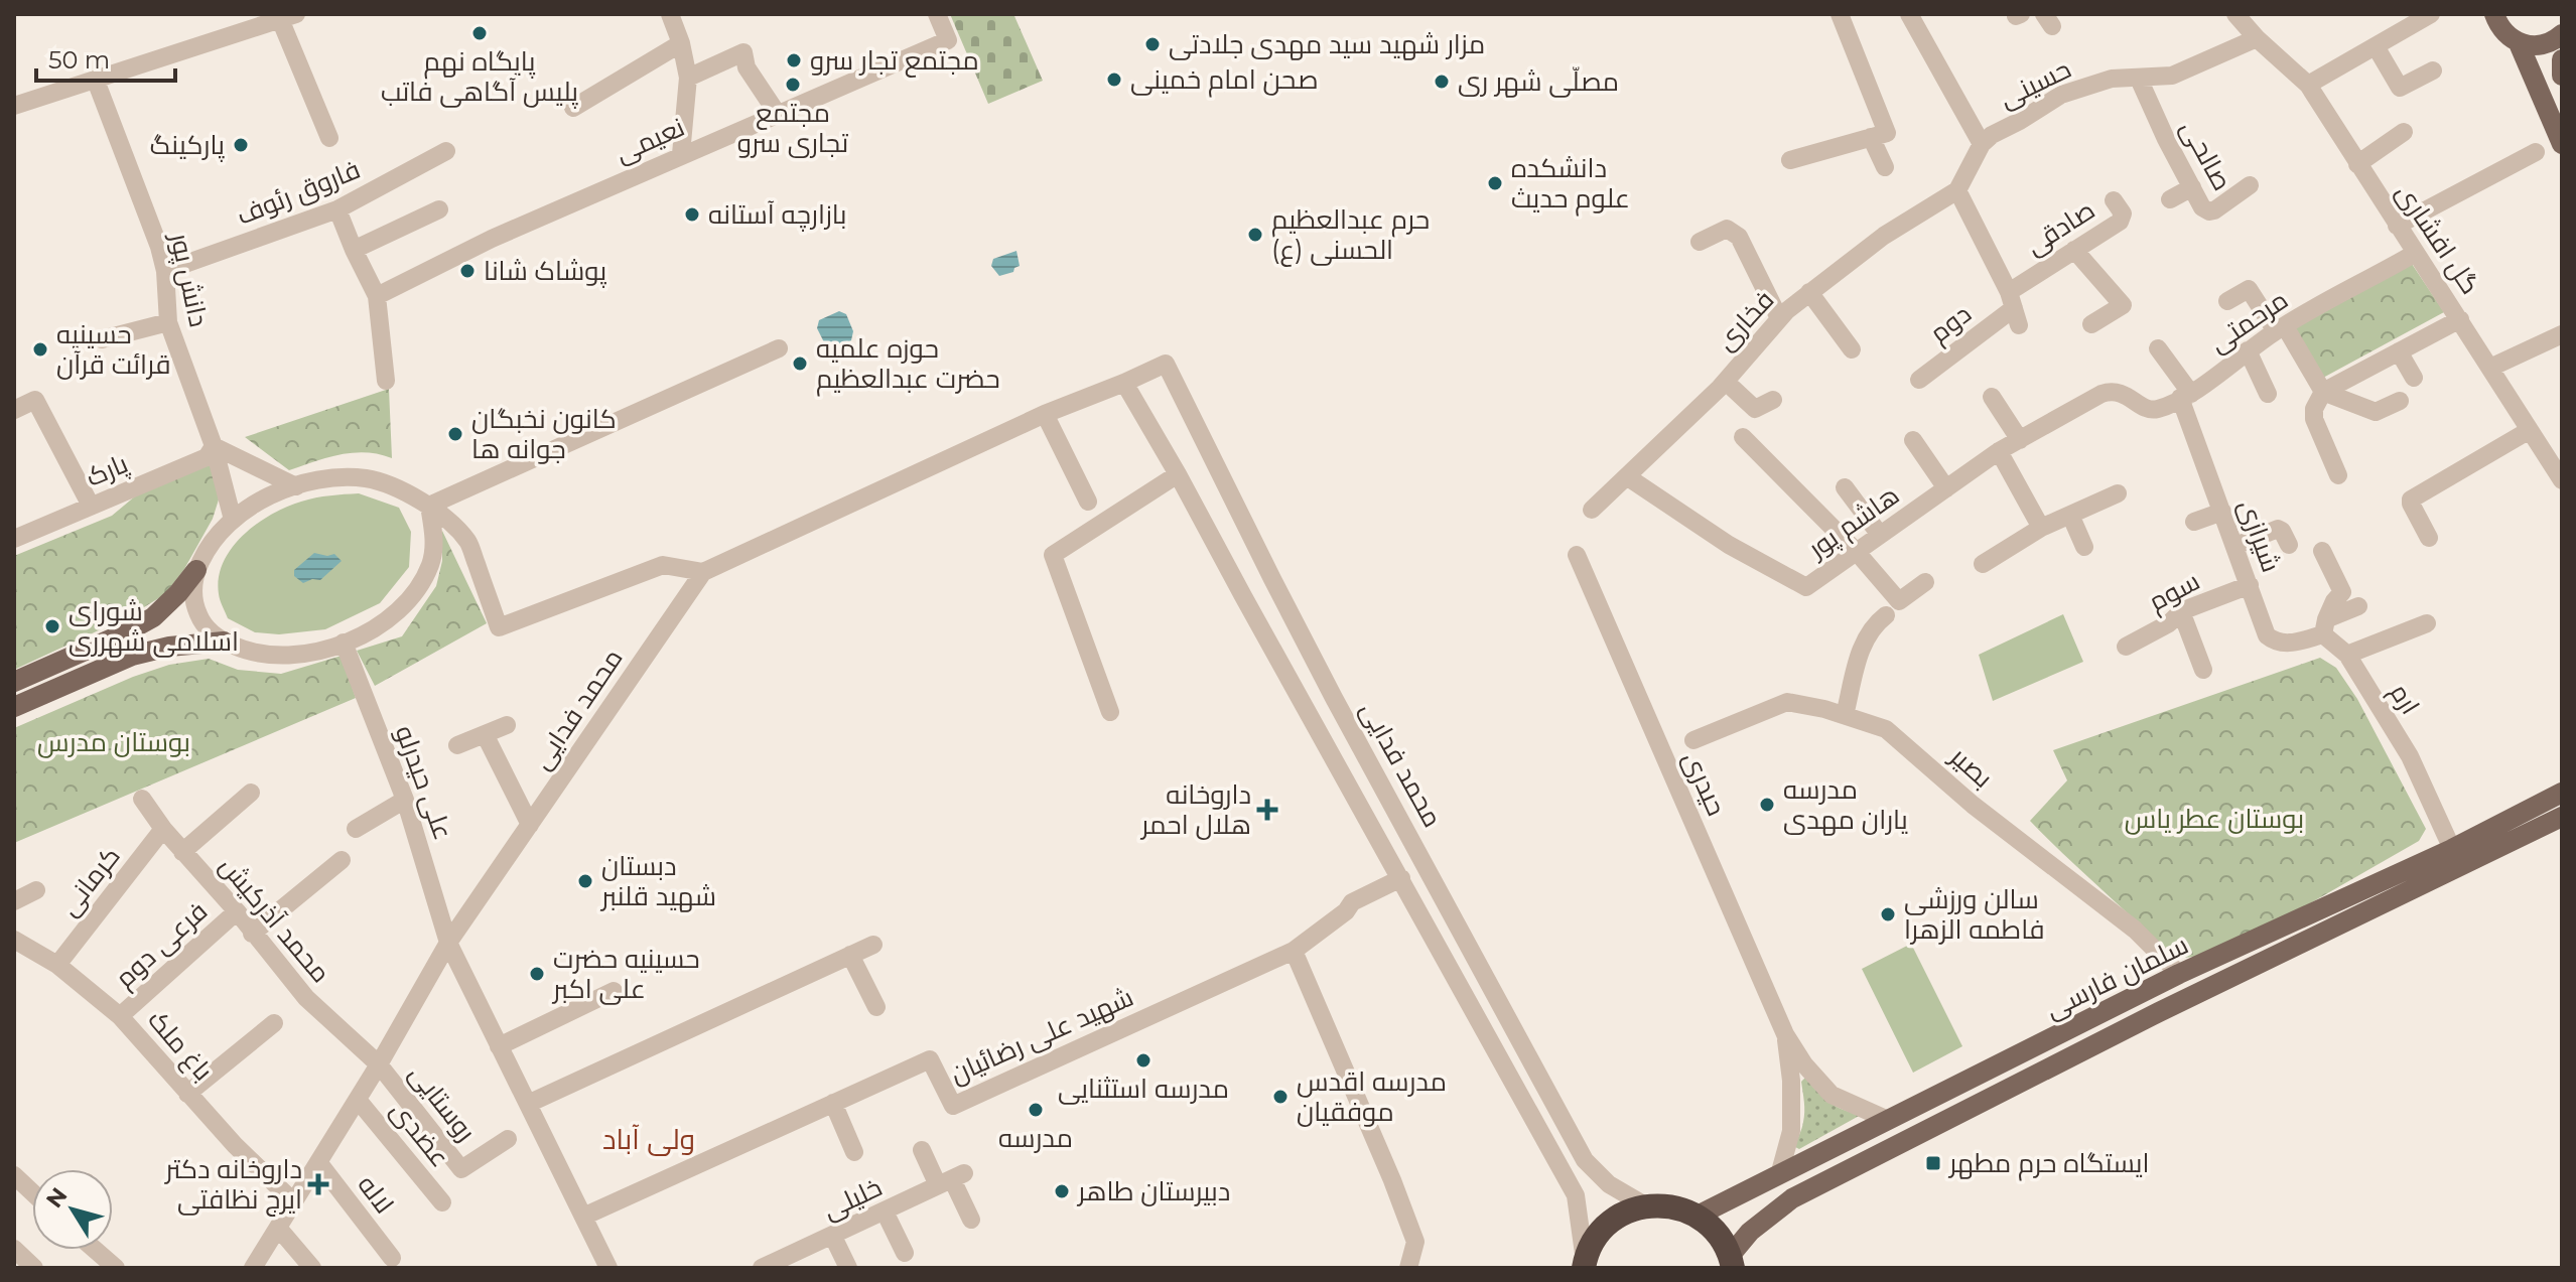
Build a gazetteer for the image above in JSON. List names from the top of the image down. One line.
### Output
{"streets":{"main road":["سلمان فارسی"],"street":["حسینی","نعیمی","صالحی","فاروق رئوف","صادقی","گل افشاری","دانش پور","فخاری","مرحمتی","دوم","پارک","هاشم پور","شیرازی","سوم","ارم","محمد فدایی","بصیر","علی حیدرلو","حیدری","کرمانی","محمد آذرکیش","فرعی دوم","شهید علی رضائیان","باغ ملک","روستایی","عضدی","لاله","خلیلی"]},"crossings":[["حسینی","صالحی"],["حسینی","گل افشاری"],["فاروق رئوف","دانش پور"],["صادقی","دوم"],["گل افشاری","مرحمتی"],["دانش پور","پارک"],["دانش پور","علی حیدرلو"],["فخاری","هاشم پور"],["مرحمتی","هاشم پور"],["مرحمتی","شیرازی"],["شیرازی","سوم"],["شیرازی","ارم"],["ارم","سلمان فارسی"],["محمد فدایی","علی حیدرلو"],["محمد فدایی","محمد آذرکیش"],["محمد فدایی","باغ ملک"],["محمد فدایی","روستایی"],["محمد فدایی","عضدی"],["محمد فدایی","لاله"],["بصیر","سلمان فارسی"],["علی حیدرلو","شهید علی رضائیان"],["کرمانی","محمد آذرکیش"],["کرمانی","باغ ملک"],["محمد آذرکیش","فرعی دوم"],["محمد آذرکیش","روستایی"],["فرعی دوم","باغ ملک"]],"districts":["ولی آباد"],"parks":["بوستان مدرس","بوستان عطر یاس"],"places":{"other":["پایگاه نهم پلیس آگاهی فاتب","مزار شهید سید مهدی جلادتی","مجتمع تجار سرو","صحن امام خمینی","مصلّی شهر ری","مجتمع تجاری سرو","پارکینگ","دانشکده علوم حدیث","بازارچه آستانه","حرم عبدالعظیم الحسنی (ع)","پوشاک شانا","حسینیه قرائت قرآن","حوزه علمیه حضرت عبدالعظیم","کانون نخبگان جوانه ها","شورای اسلامی شهرری","مدرسه یاران مهدی","دبستان شهید قلنبر","سالن ورزشی فاطمه الزهرا","حسینیه حضرت علی اکبر","مدرسه استثنایی","مدرسه اقدس موفقیان","مدرسه","دبیرستان طاهر"],"health":["داروخانه هلال احمر","داروخانه دکتر ایرج نظافتی"],"transit":["ایستگاه حرم مطهر"]},"scale_bar":"50 m","north":"top left"}
